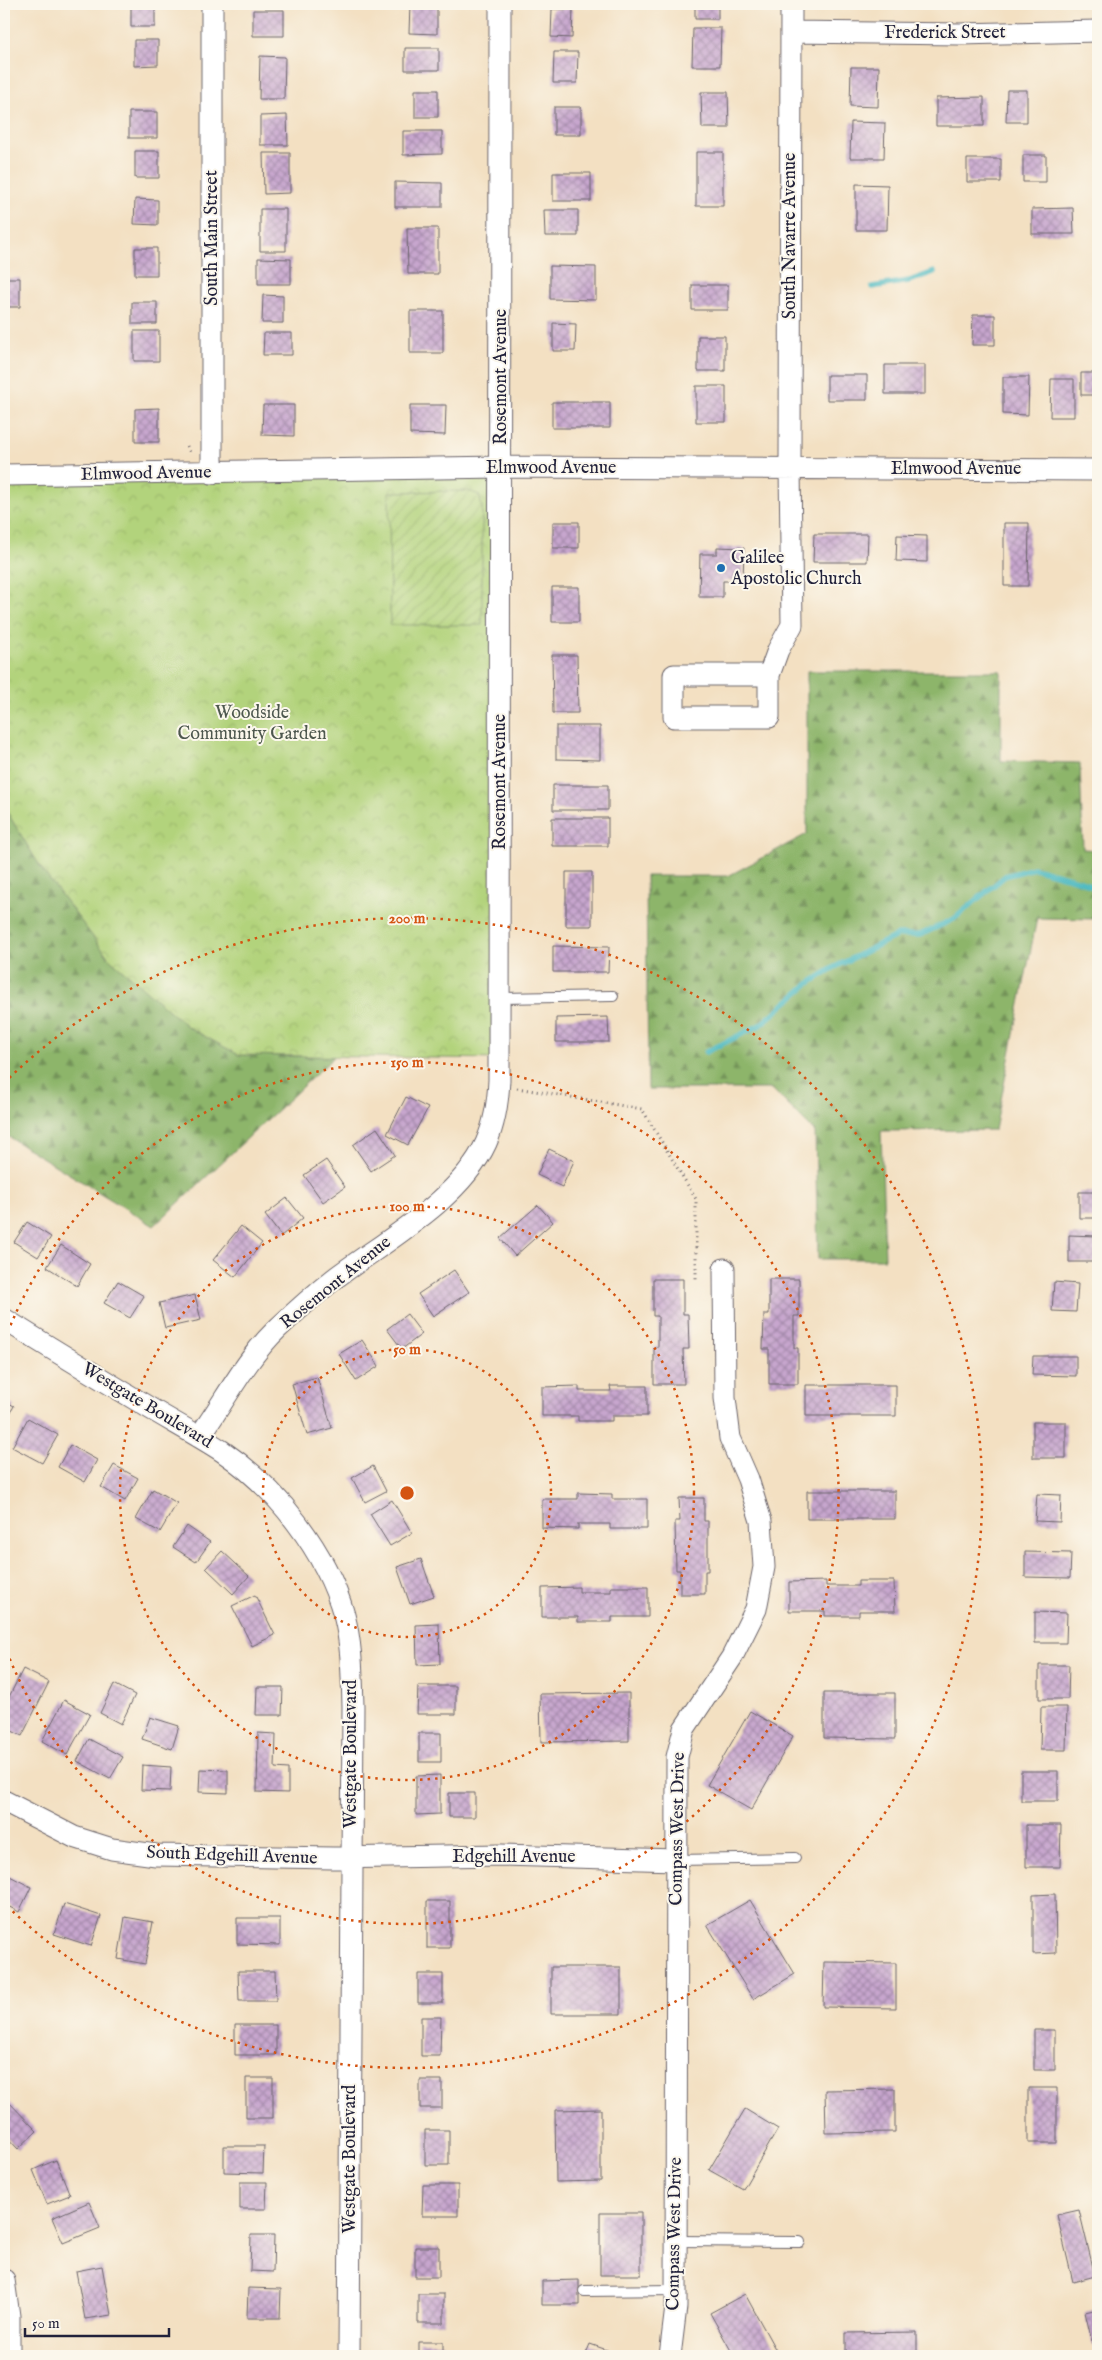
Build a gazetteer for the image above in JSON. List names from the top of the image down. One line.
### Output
{"streets":{"street":["Frederick Street","South Navarre Avenue","South Main Street","Rosemont Avenue","Elmwood Avenue","Westgate Boulevard","Compass West Drive","South Edgehill Avenue","Edgehill Avenue"]},"crossings":[["Frederick Street","South Navarre Avenue"],["South Navarre Avenue","Elmwood Avenue"],["South Main Street","Elmwood Avenue"],["Rosemont Avenue","Elmwood Avenue"],["Rosemont Avenue","Westgate Boulevard"],["Westgate Boulevard","South Edgehill Avenue"],["Westgate Boulevard","Edgehill Avenue"],["Compass West Drive","Edgehill Avenue"],["South Edgehill Avenue","Edgehill Avenue"]],"parks":["Woodside Community Garden"],"places":["Galilee Apostolic Church"],"scale_bar":"50 m","rings":["200 m","150 m","100 m","50 m"]}
